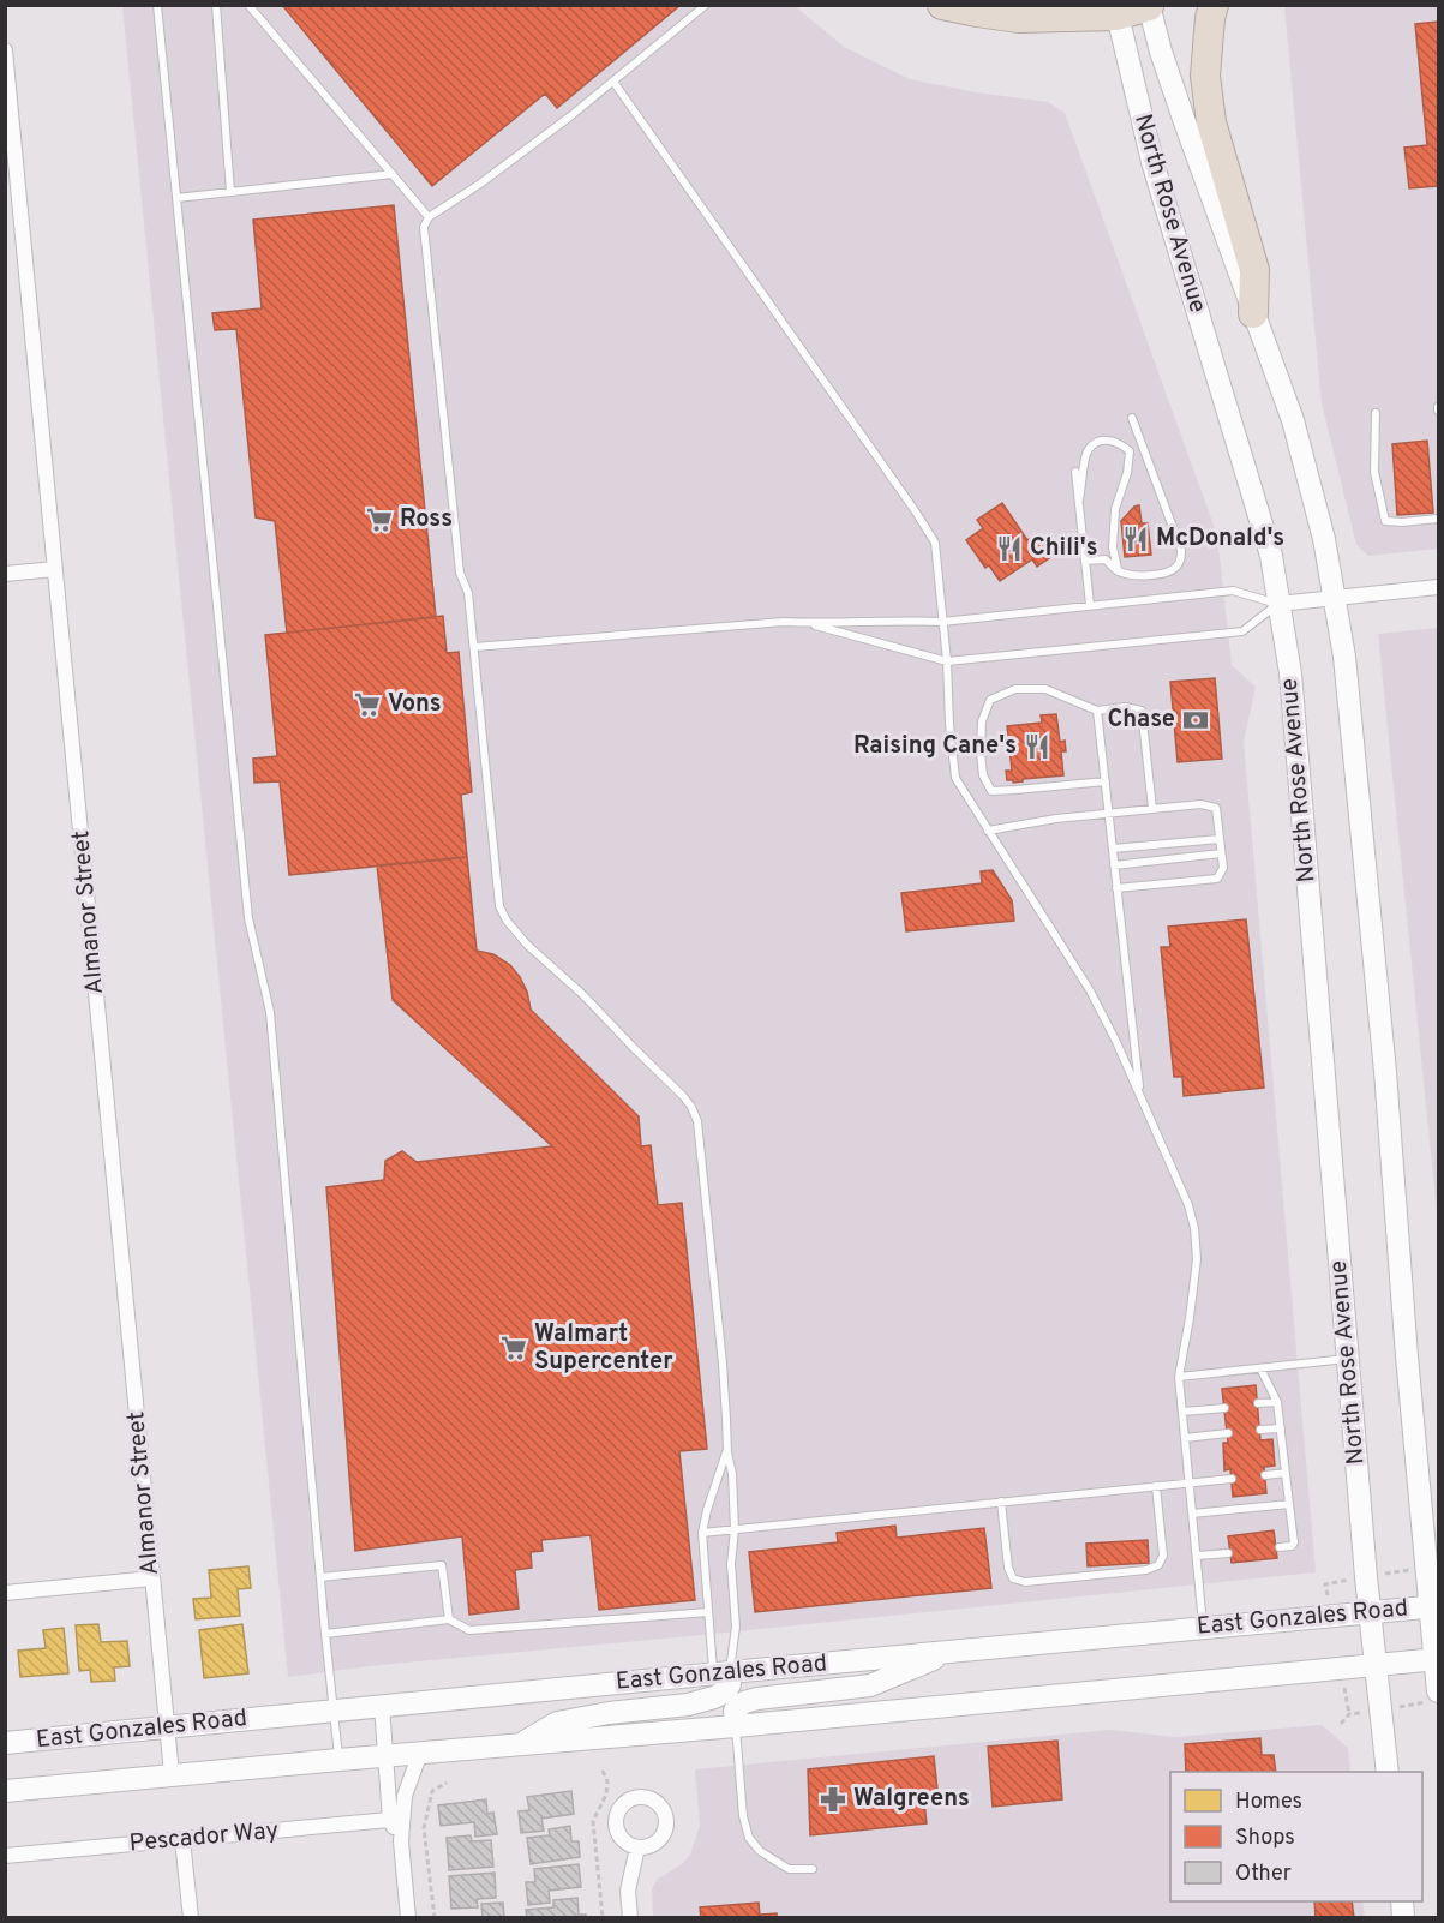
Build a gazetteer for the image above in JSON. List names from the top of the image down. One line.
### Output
{"streets":{"main road":["North Rose Avenue","East Gonzales Road"],"street":["Almanor Street","Pescador Way"]},"crossings":[["North Rose Avenue","East Gonzales Road"],["Almanor Street","East Gonzales Road"]],"places":{"supermarket":["Ross","Vons","Walmart Supercenter"],"restaurant":["McDonald's","Chili's","Raising Cane's"],"bank":["Chase"],"pharmacy":["Walgreens"]},"legend":["Homes","Shops","Other"]}
